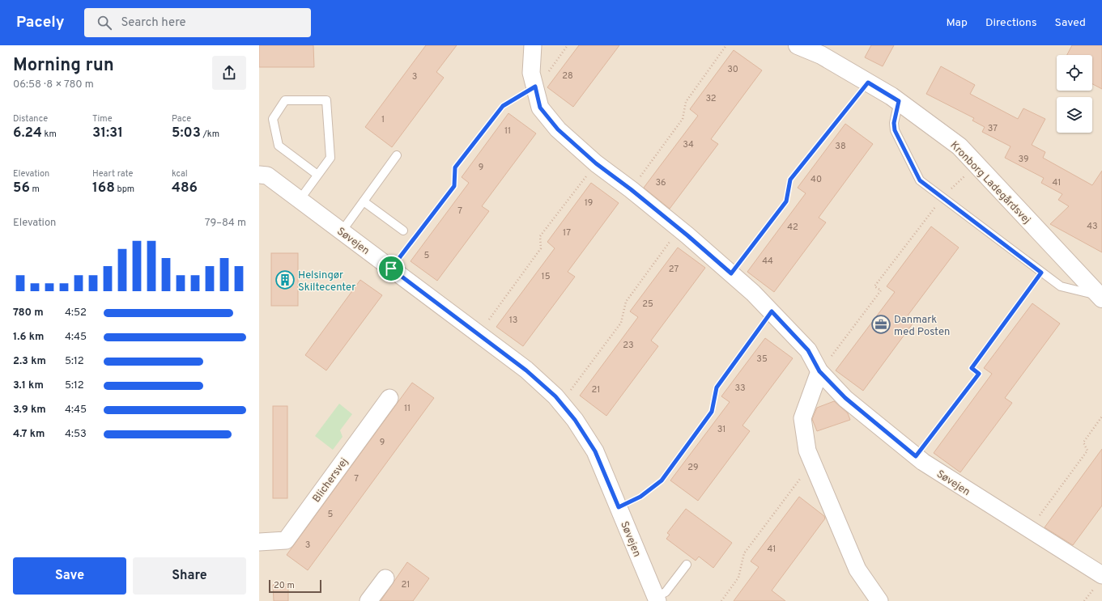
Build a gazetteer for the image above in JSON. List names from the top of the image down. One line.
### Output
{"streets":{"street":["Kronborg Ladegårdsvej","Søvejen","Blichersvej"]},"places":{"building":["Helsingør Skiltecenter"],"office":["Danmark med Posten"]},"house_numbers":["30","28","3","32","1","37","11","34","38","39","9","40","36","41","19","7","43","42","17","5","44","27","15","25","13","23","35","33","21","11","31","9","29","7","5","3","41","21"],"scale_bar":"20 m","page":{"header":"Pacely","search":"Search here","nav":["Map","Directions","Saved"],"heading":["Morning run","06:58 · 8 × 780 m"],"stats":[["Distance","6.24 km"],["Time","31:31"],["Pace","5:03 /km"],["Elevation","56 m"],["Heart rate","168 bpm"],["kcal","486"]],"chart":["Elevation","79–84 m"],"list":[{"name":"780 m","note":"4:52"},{"name":"1.6 km","note":"4:45"},{"name":"2.3 km","note":"5:12"},{"name":"3.1 km","note":"5:12"},{"name":"3.9 km","note":"4:45"},{"name":"4.7 km","note":"4:53"}],"buttons":["Save","Share"],"scale":"20 m"}}
